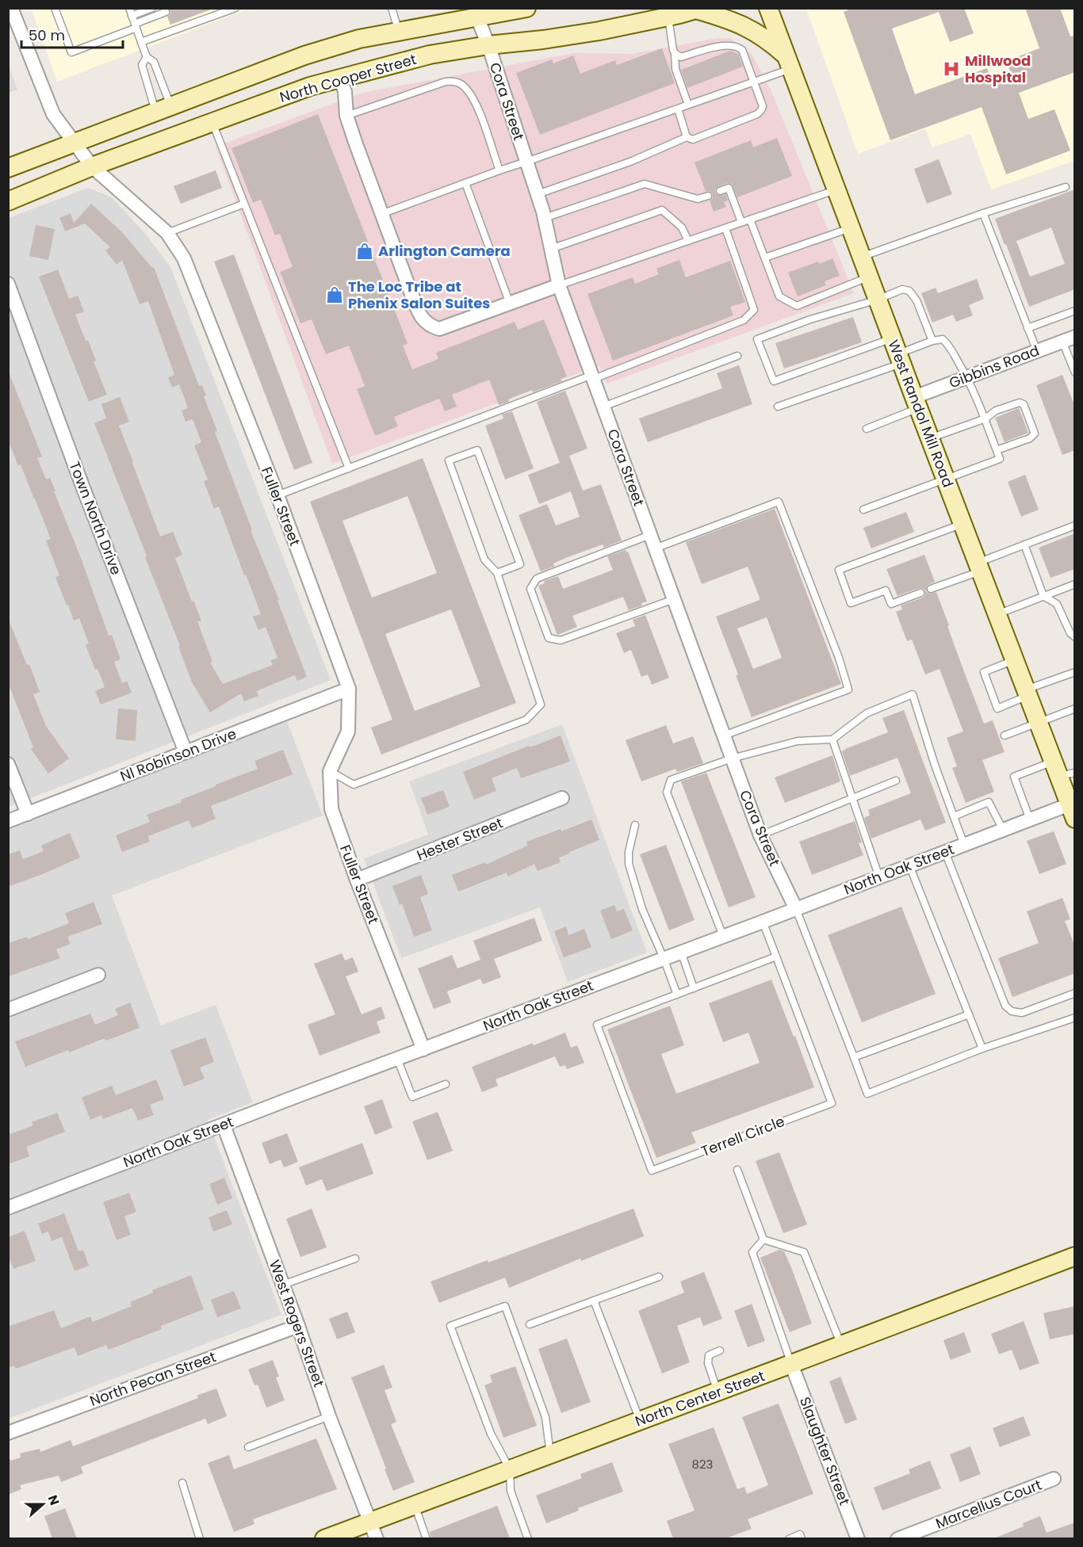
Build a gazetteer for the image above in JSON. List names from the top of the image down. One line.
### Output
{"streets":{"main road":["North Cooper Street","West Randol Mill Road","North Center Street"],"street":["Cora Street","Gibbins Road","Fuller Street","Town North Drive","Nl Robinson Drive","Hester Street","North Oak Street","West Rogers Street","North Pecan Street","Slaughter Street","Marcellus Court"],"lane":["Terrell Circle"]},"crossings":[["North Cooper Street","Cora Street"],["North Cooper Street","Fuller Street"],["Cora Street","North Oak Street"],["Gibbins Road","West Randol Mill Road"],["West Randol Mill Road","North Oak Street"],["Fuller Street","Nl Robinson Drive"],["Fuller Street","Hester Street"],["Fuller Street","North Oak Street"],["Town North Drive","Nl Robinson Drive"],["North Oak Street","West Rogers Street"],["West Rogers Street","North Pecan Street"],["West Rogers Street","North Center Street"],["North Center Street","Slaughter Street"]],"places":{"hospital":["Millwood Hospital"],"shop":["Arlington Camera","The Loc Tribe at Phenix Salon Suites"]},"house_numbers":["823"],"scale_bar":"50 m","north":"right"}
